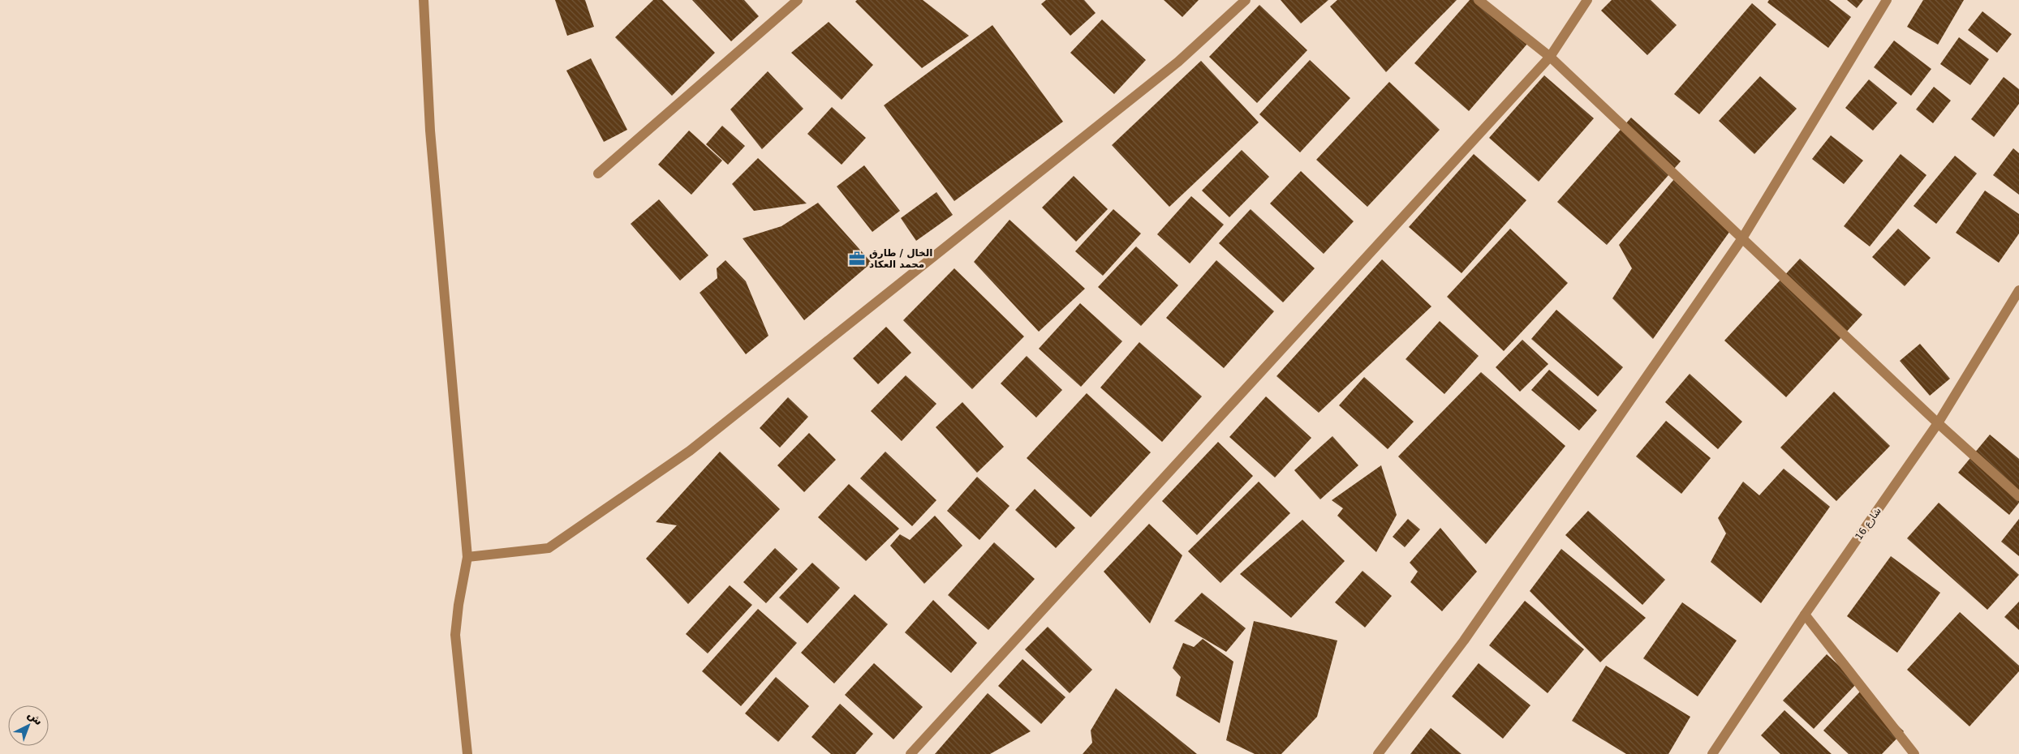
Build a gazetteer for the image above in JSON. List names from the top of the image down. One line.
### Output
{"streets":{"street":["شارع 16"]},"places":{"office":["الخال / طارق محمد العكاد"]},"north":"top right"}
